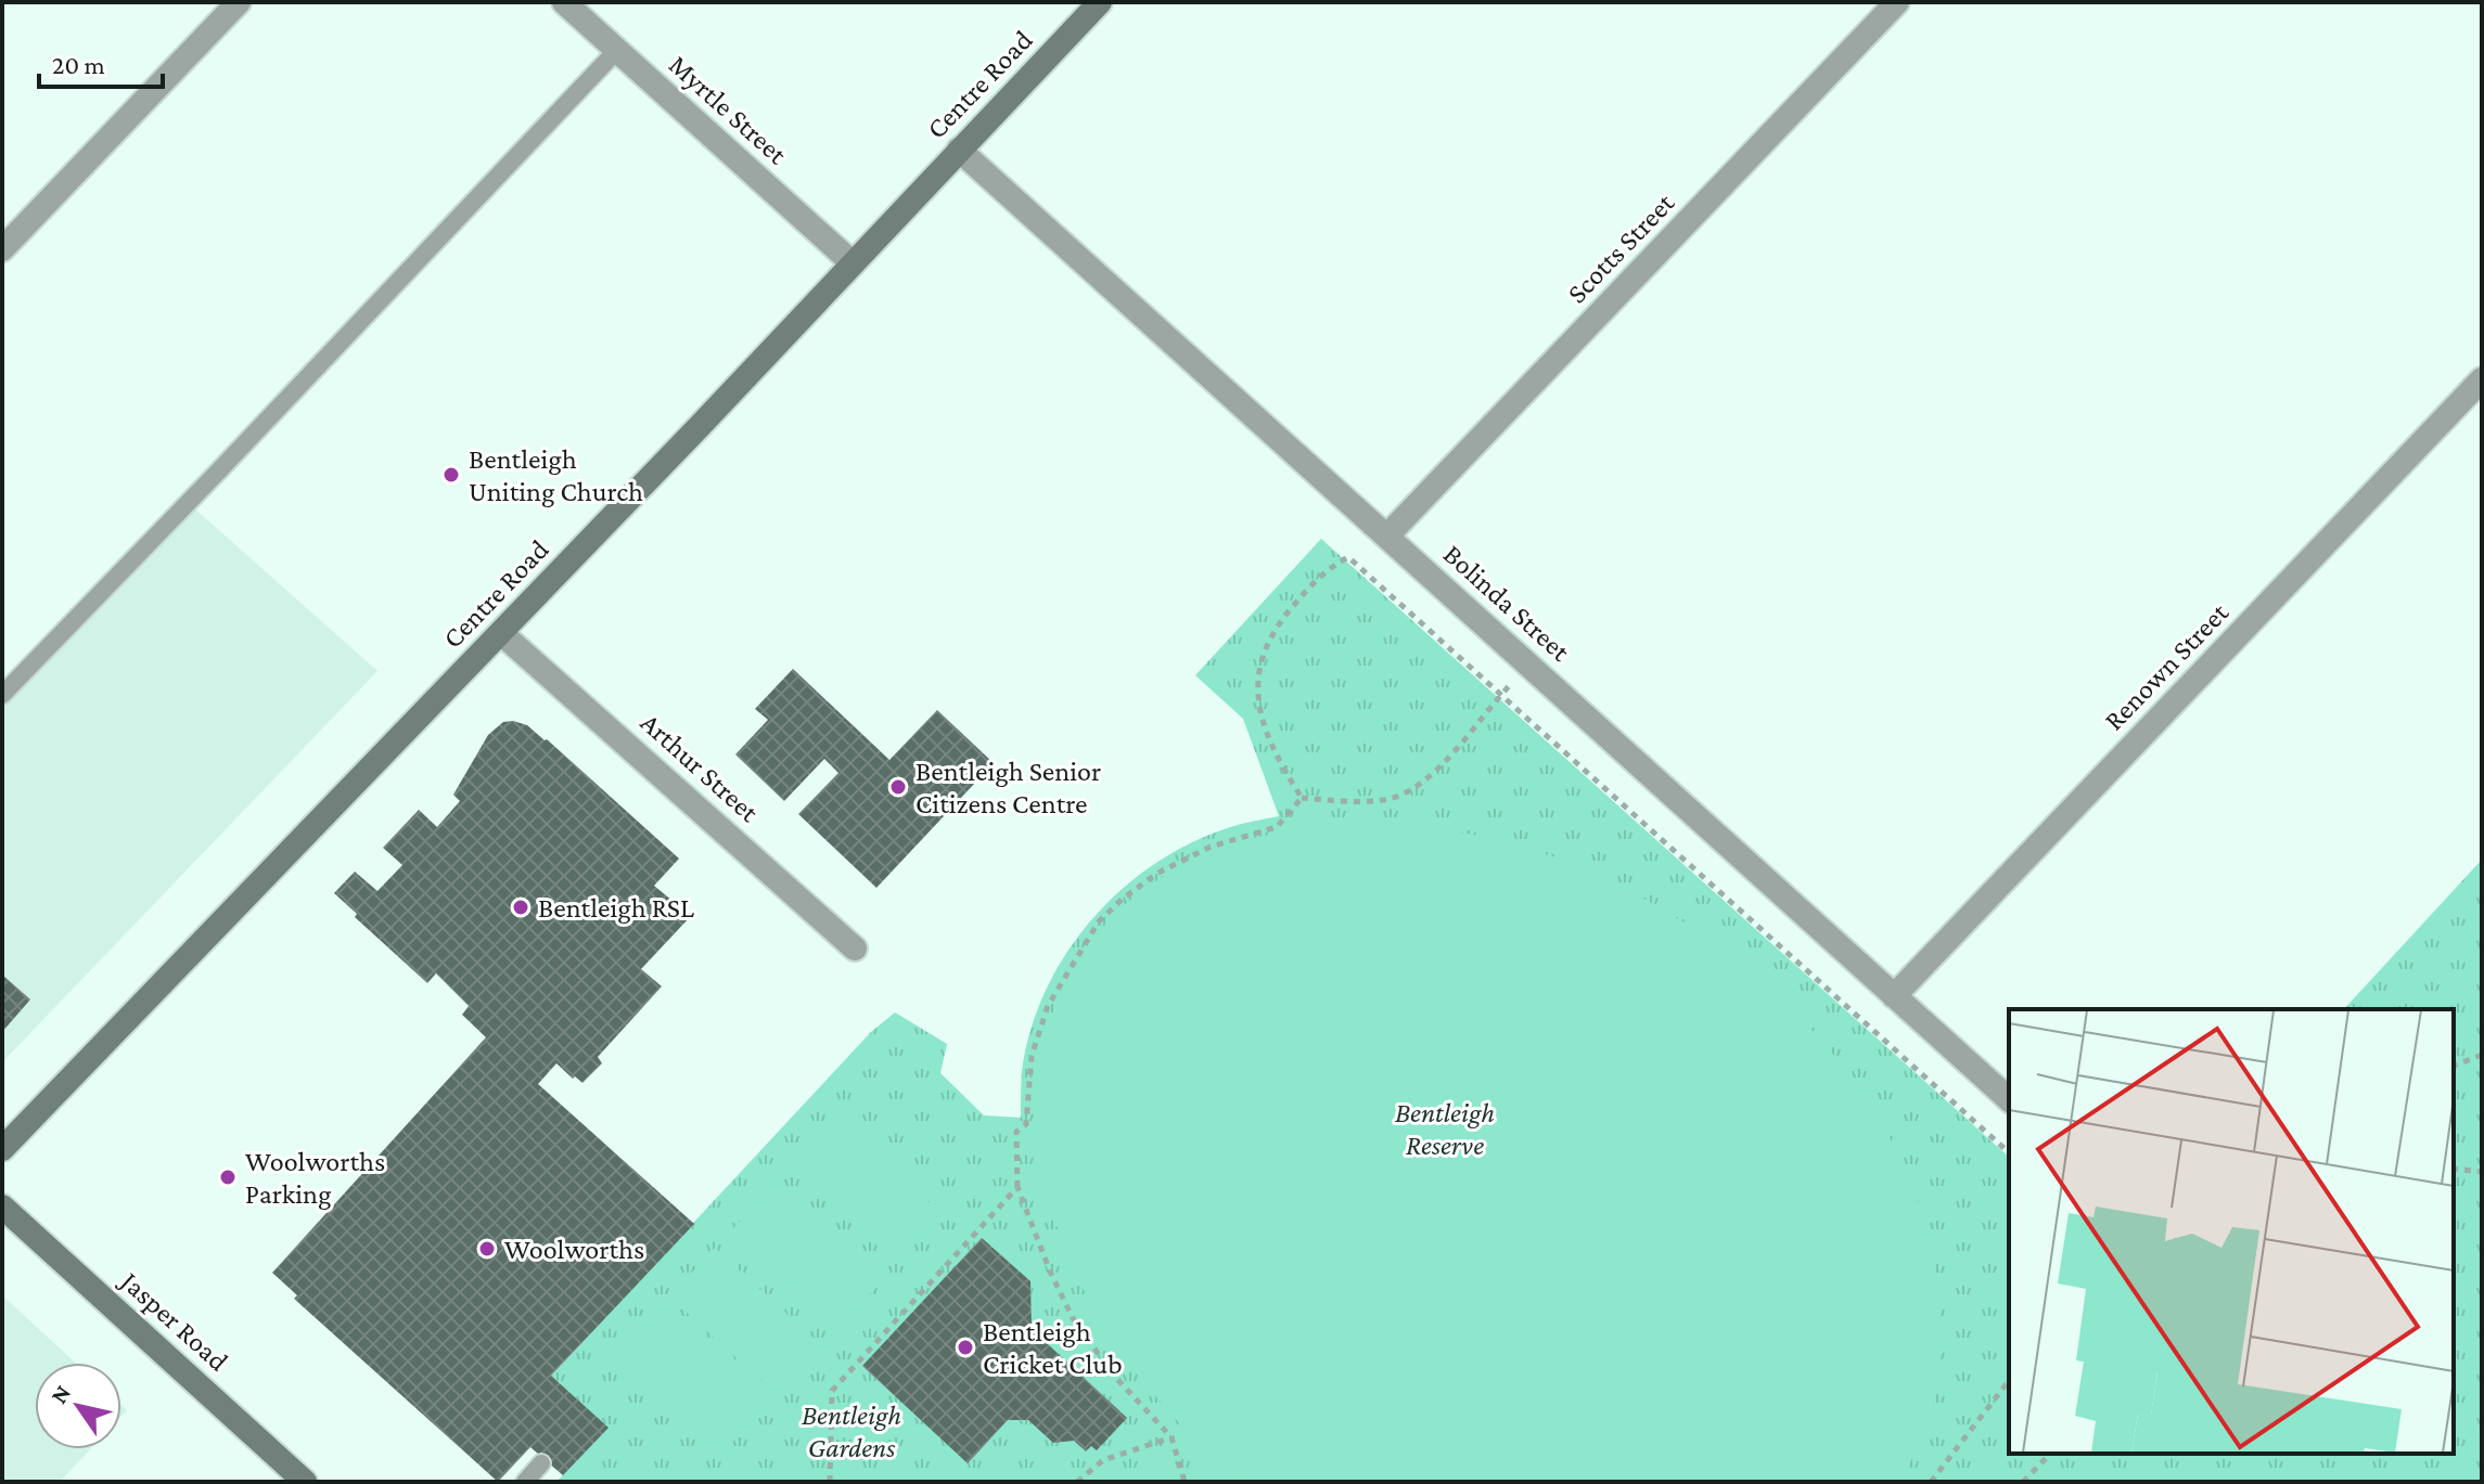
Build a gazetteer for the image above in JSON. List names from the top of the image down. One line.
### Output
{"streets":{"main road":["Centre Road","Jasper Road"],"street":["Myrtle Street","Scotts Street","Bolinda Street","Renown Street","Arthur Street"]},"crossings":[["Centre Road","Myrtle Street"],["Centre Road","Bolinda Street"],["Centre Road","Arthur Street"],["Scotts Street","Bolinda Street"],["Bolinda Street","Renown Street"]],"parks":["Bentleigh Reserve","Bentleigh Gardens"],"places":["Bentleigh Uniting Church","Bentleigh Senior Citizens Centre","Bentleigh RSL","Woolworths Parking","Woolworths","Bentleigh Cricket Club"],"scale_bar":"20 m","north":"top left"}
